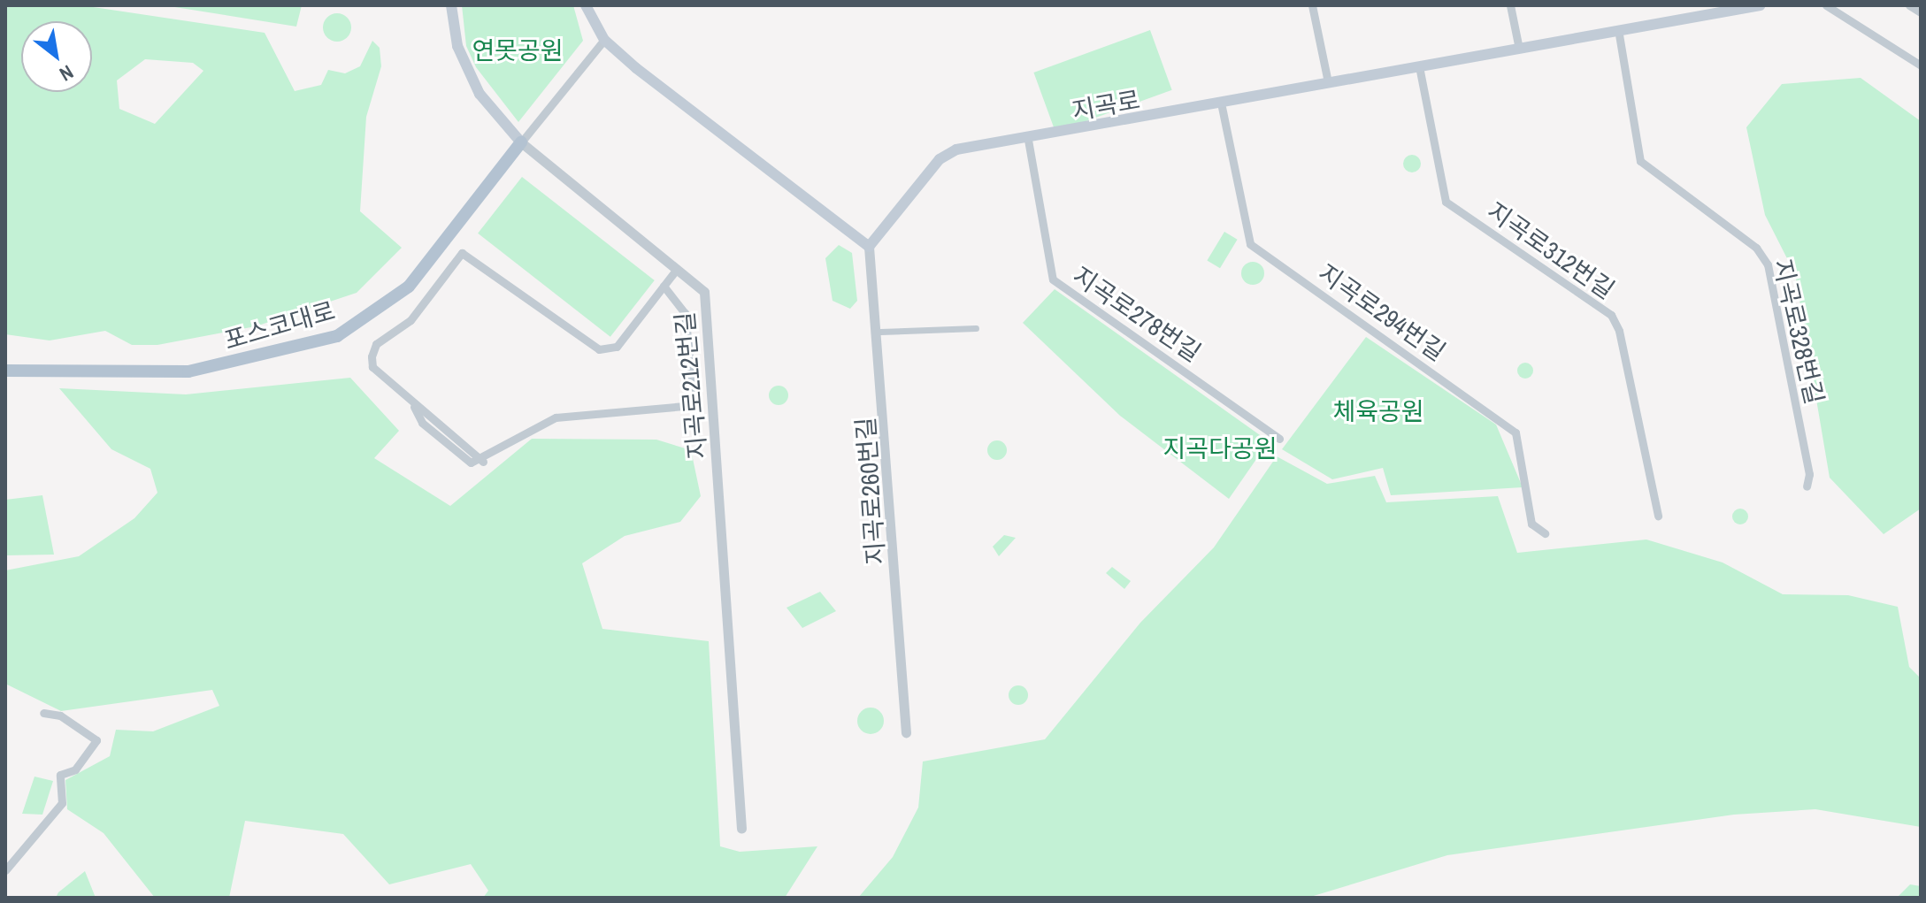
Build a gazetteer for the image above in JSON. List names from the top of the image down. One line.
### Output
{"streets":{"main road":["지곡로","포스코대로","지곡로212번길"],"street":["지곡로312번길","지곡로294번길","지곡로278번길","지곡로328번길","지곡로260번길"]},"crossings":[["지곡로","지곡로312번길"],["지곡로","지곡로294번길"],["지곡로","지곡로278번길"],["지곡로","지곡로328번길"],["지곡로","지곡로260번길"],["포스코대로","지곡로212번길"]],"parks":["연못공원","체육공원","지곡다공원"],"north":"bottom right"}
